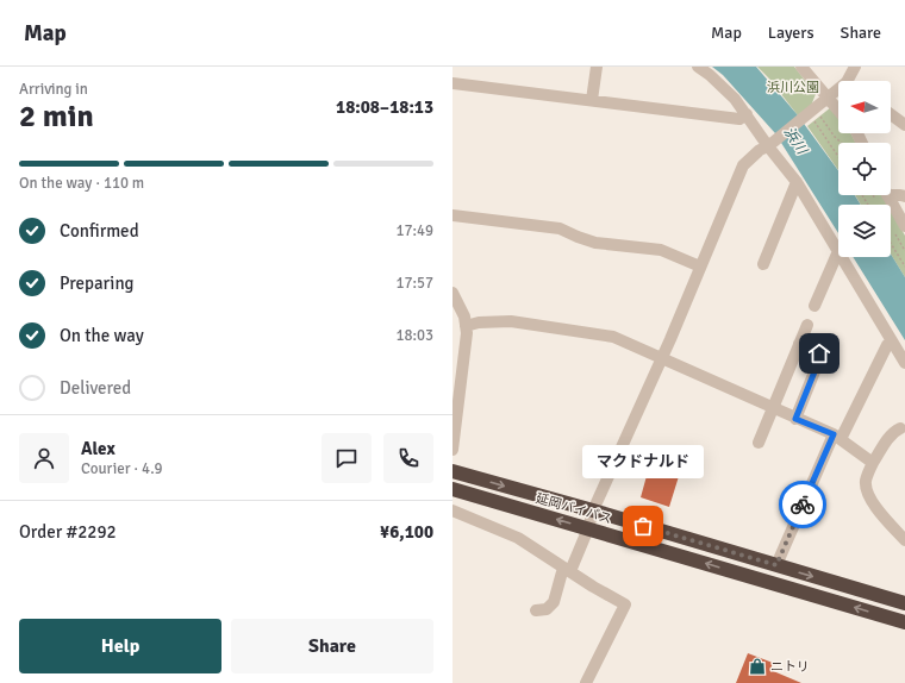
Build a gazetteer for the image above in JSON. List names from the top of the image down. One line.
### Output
{"streets":{"highway":["延岡バイパス"]},"water":["浜川"],"parks":["浜川公園"],"places":{"other":["マクドナルド"],"shop":["ニトリ"]},"north":"left","page":{"header":"Map","nav":["Map","Layers","Share"],"heading":["2 min","Arriving in","18:08–18:13"],"panel":["Alex","Courier · 4.9","Order #2292","¥6,100"],"bar":"On the way · 110 m","list":[["Confirmed","17:49"],["Preparing","17:57"],["On the way","18:03"],"Delivered"],"bubble":"マクドナルド","buttons":["Help","Share"]}}
